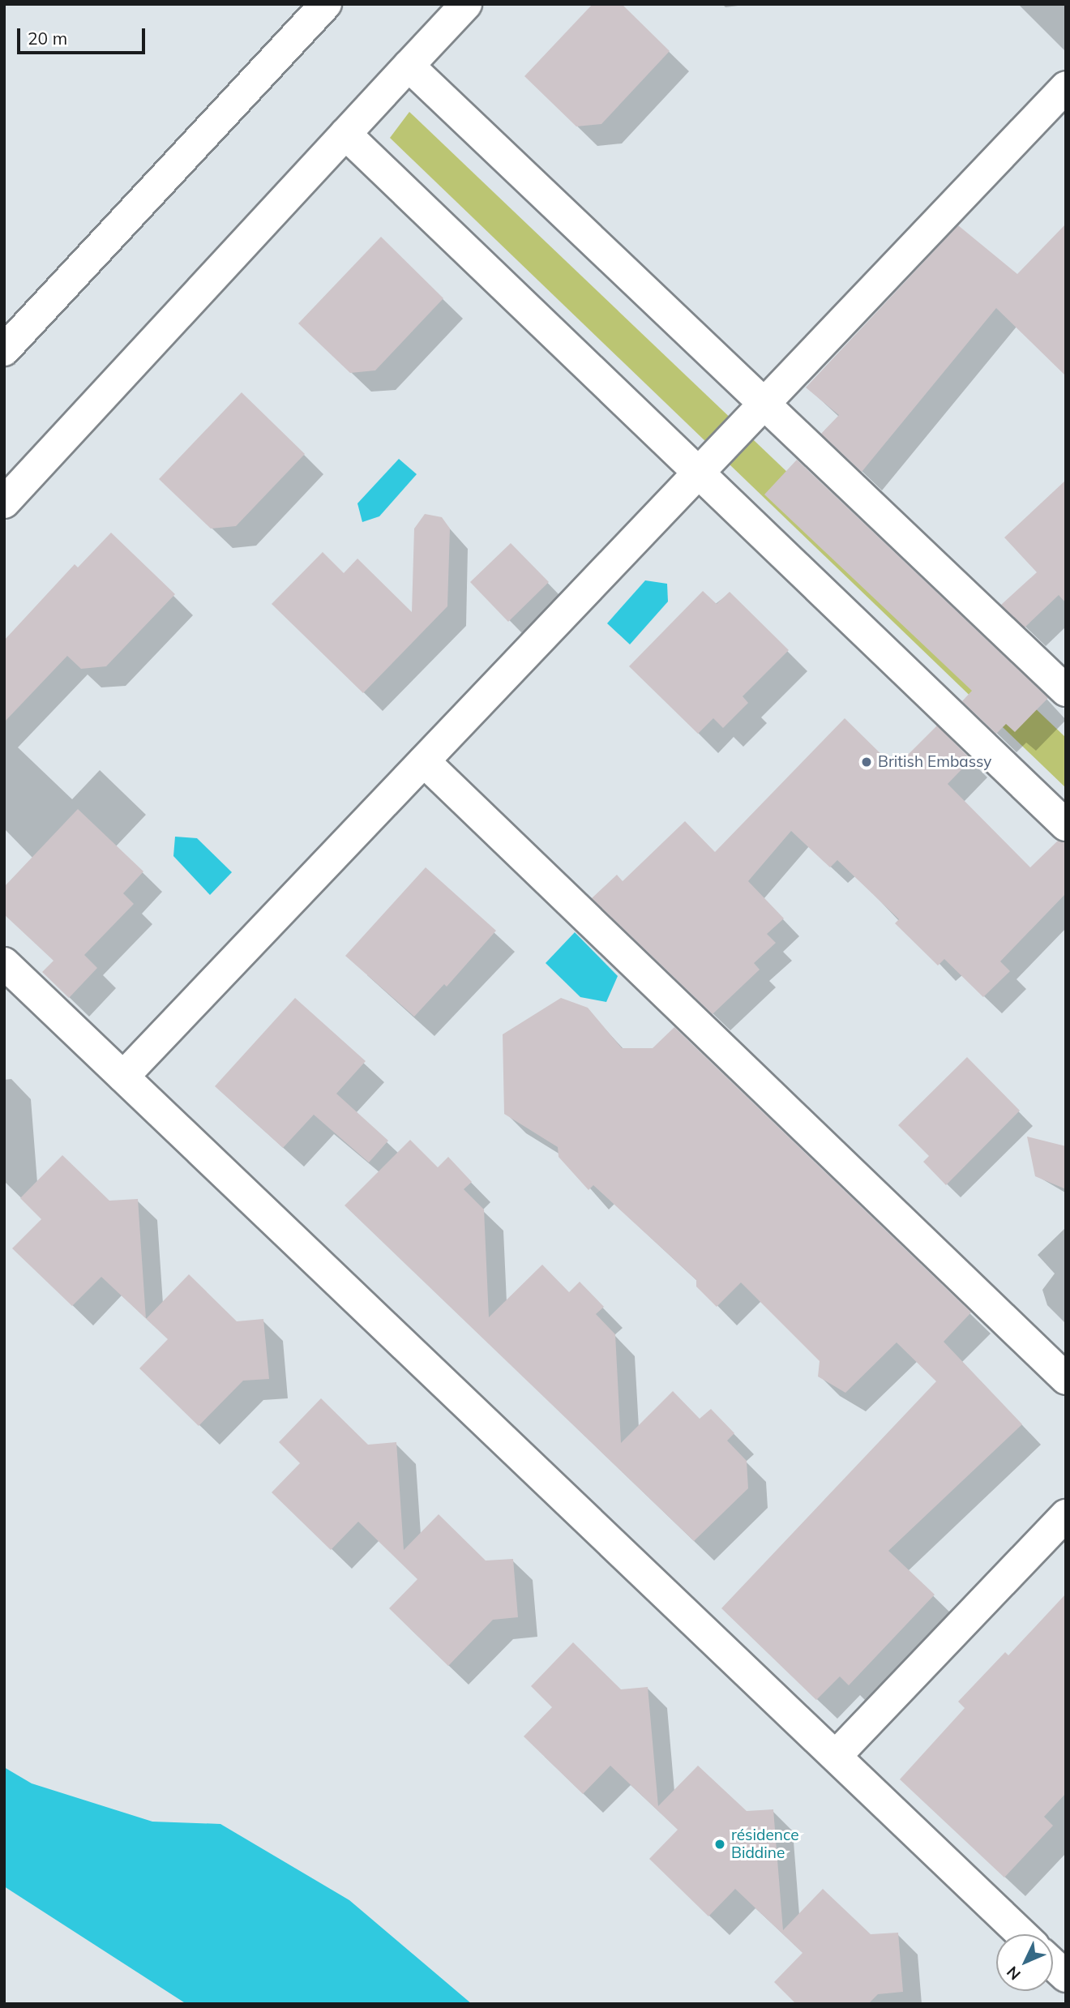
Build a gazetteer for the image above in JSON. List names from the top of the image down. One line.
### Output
{"places":["British Embassy","résidence Biddine"],"scale_bar":"20 m","north":"bottom left"}
